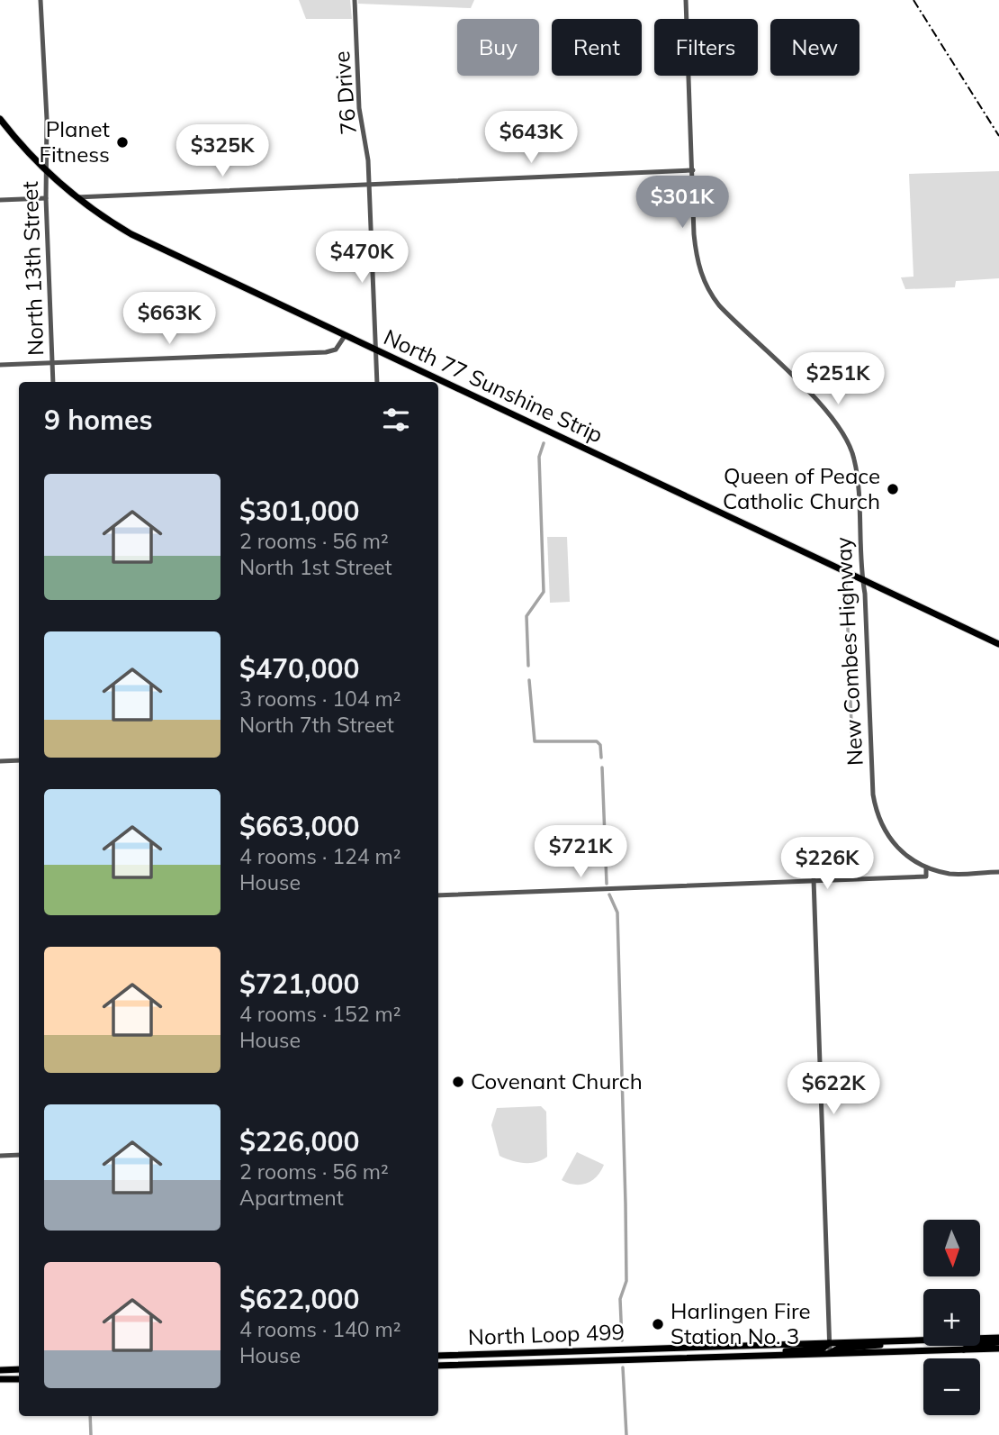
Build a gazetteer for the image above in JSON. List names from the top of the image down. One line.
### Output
{"streets":{"main road":["North 77 Sunshine Strip","North Loop 499"],"street":["76 Drive","North 13th Street","New Combes Highway"]},"crossings":[["76 Drive","North 77 Sunshine Strip"],["North 13th Street","North 77 Sunshine Strip"],["North 77 Sunshine Strip","New Combes Highway"]],"places":["Planet Fitness","Queen of Peace Catholic Church","Covenant Church","Harlingen Fire Station No. 3"],"north":"bottom","page":{"chip":["Buy","Rent","Filters","New"],"price":["$643K","$325K","$301K","$470K","$663K","$251K","$721K","$226K","$622K"],"heading":"9 homes","list":[{"name":"$301,000","note":"2 rooms · 56 m² · North 1st Street"},{"name":"$470,000","note":"3 rooms · 104 m² · North 7th Street"},{"name":"$663,000","note":"4 rooms · 124 m² · House"},{"name":"$721,000","note":"4 rooms · 152 m² · House"},{"name":"$226,000","note":"2 rooms · 56 m² · Apartment"},{"name":"$622,000","note":"4 rooms · 140 m² · House"}],"map_buttons":["+","−"]}}
